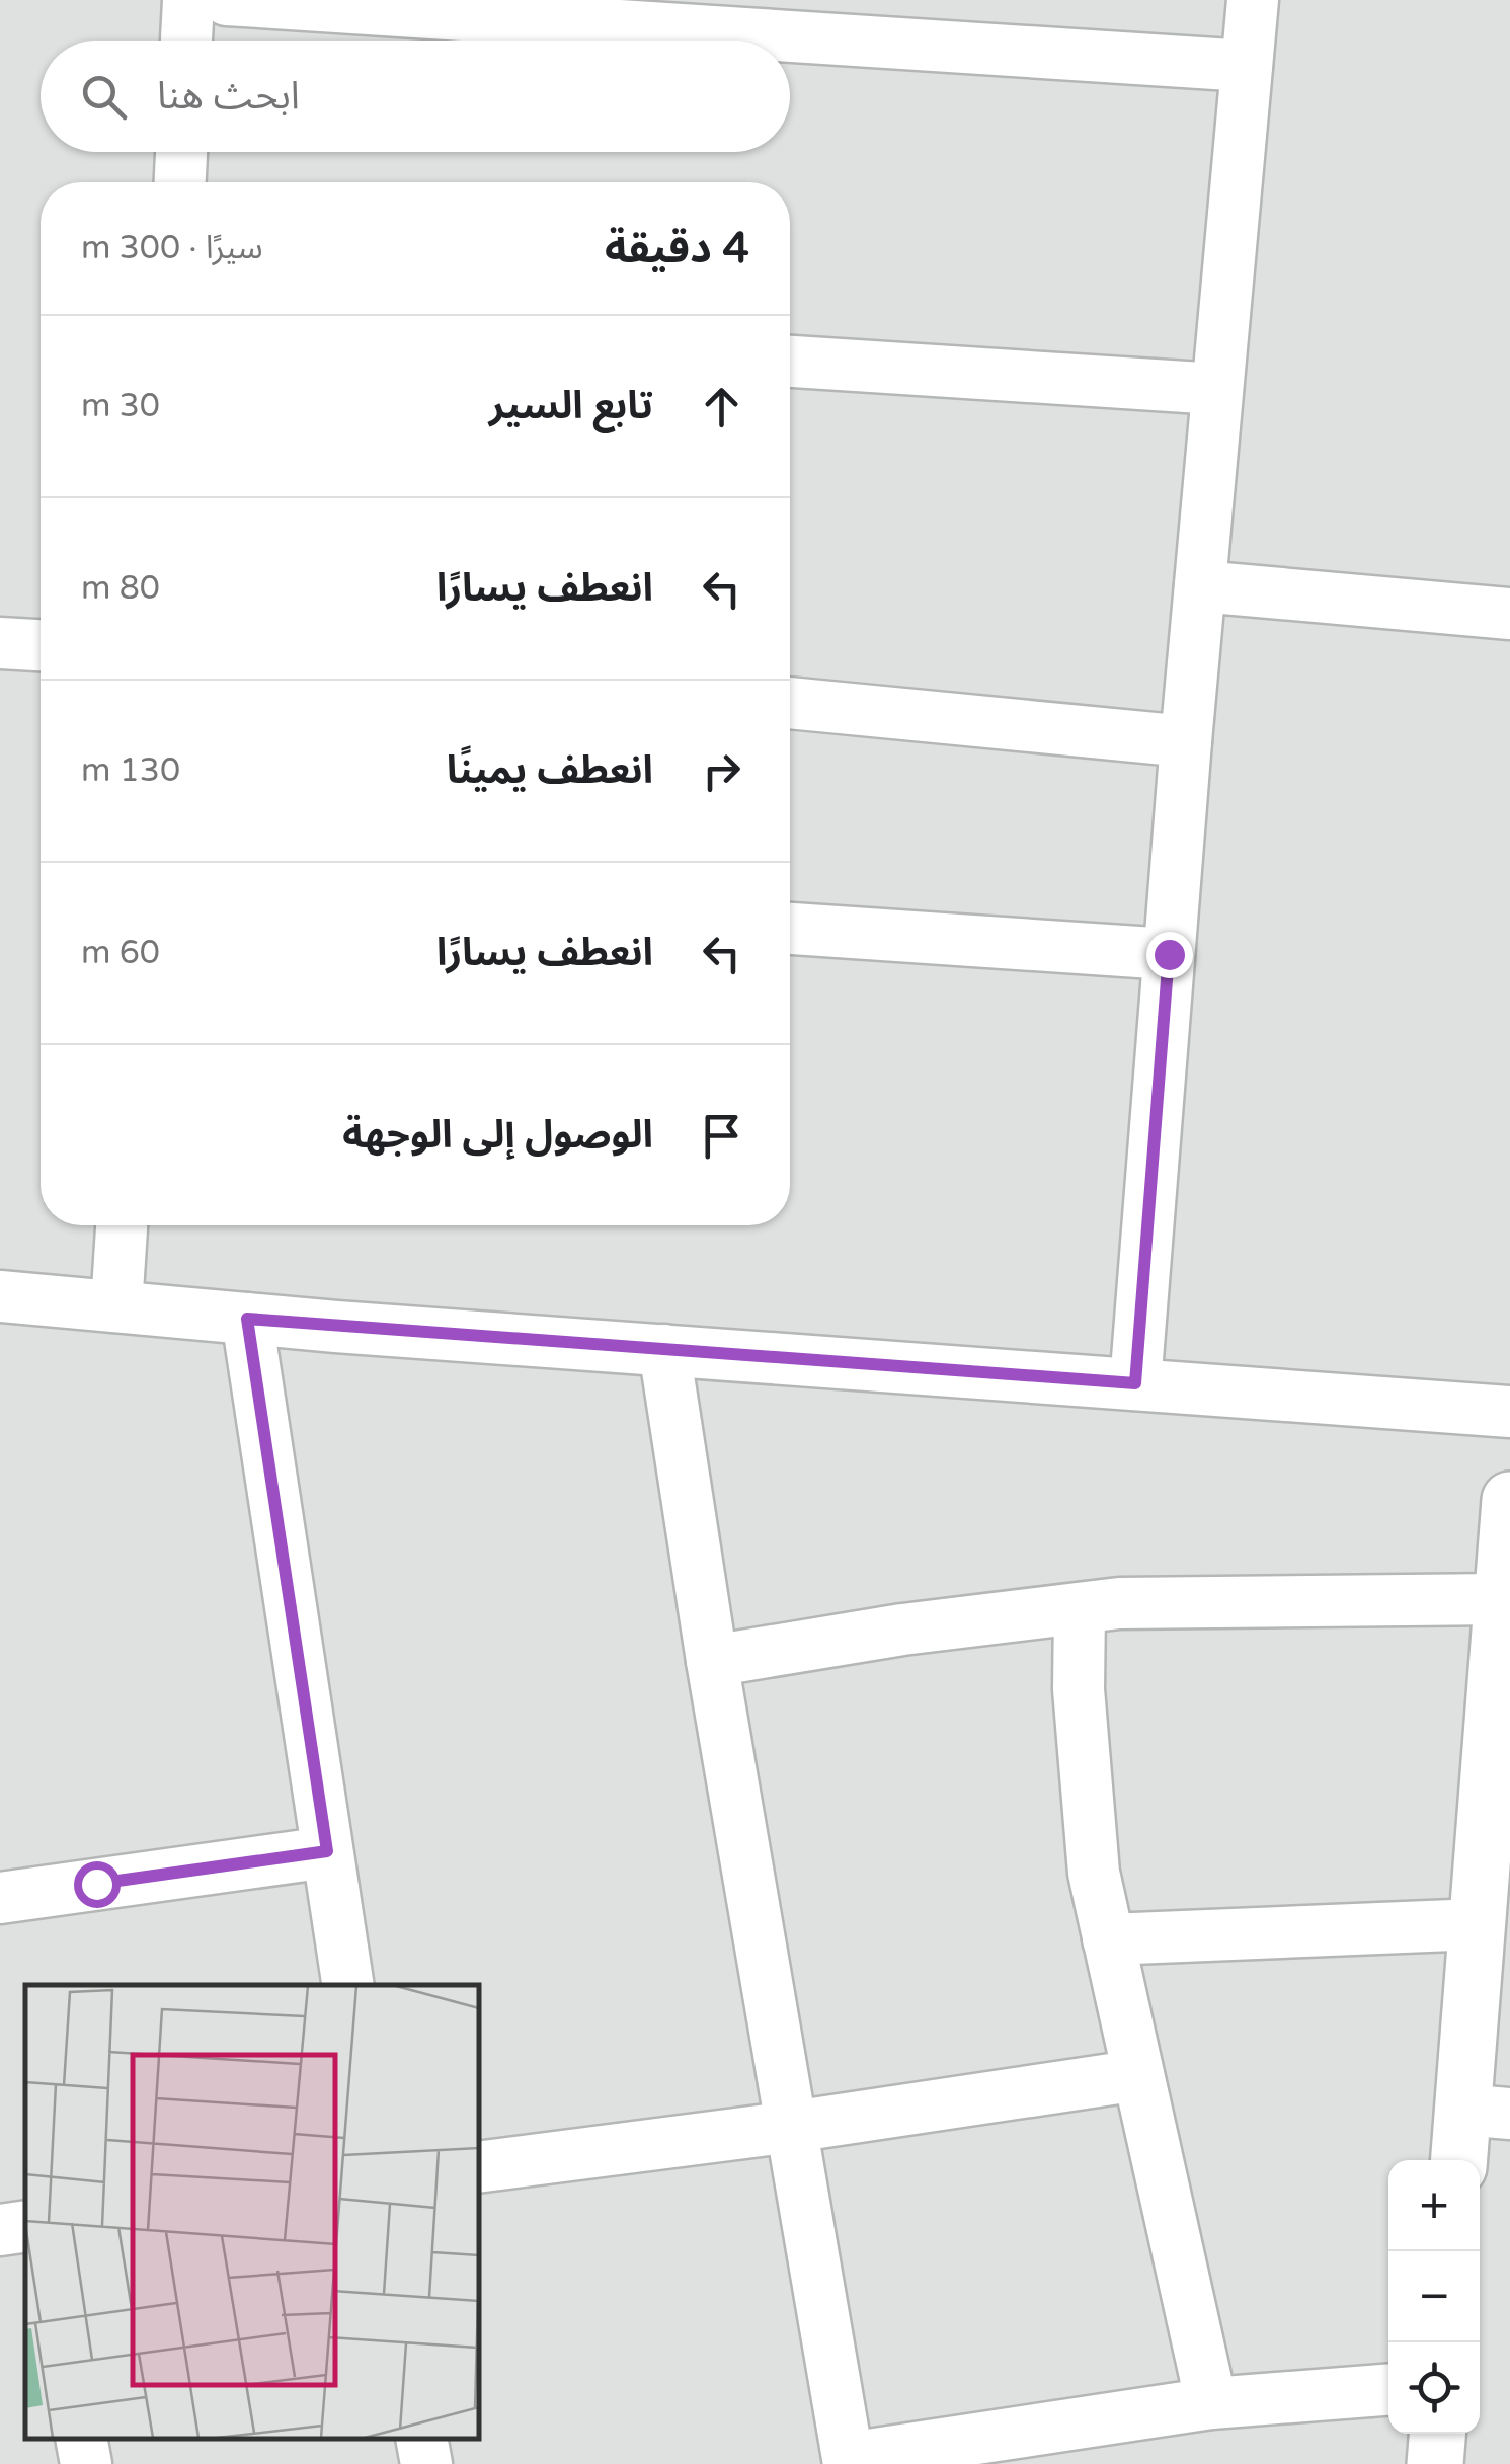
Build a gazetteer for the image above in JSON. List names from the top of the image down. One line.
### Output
{"page":{"search":"ابحث هنا","heading":["4 دقيقة","سيرًا · 300 m"],"list":[["تابع السير","30 m"],["انعطف يسارًا","80 m"],["انعطف يمينًا","130 m"],["انعطف يسارًا","60 m"],"الوصول إلى الوجهة"],"map_buttons":["+","−"]}}
